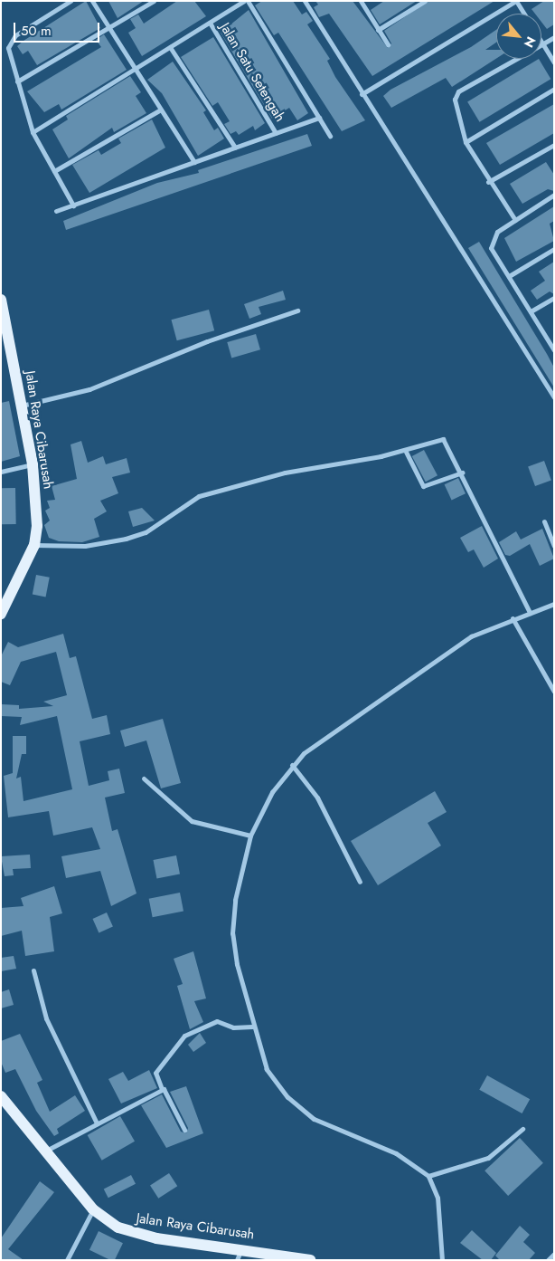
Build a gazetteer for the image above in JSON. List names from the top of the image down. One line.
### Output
{"streets":{"main road":["Jalan Raya Cibarusah"],"street":["Jalan Satu Setengah"]},"scale_bar":"50 m","north":"bottom right"}
